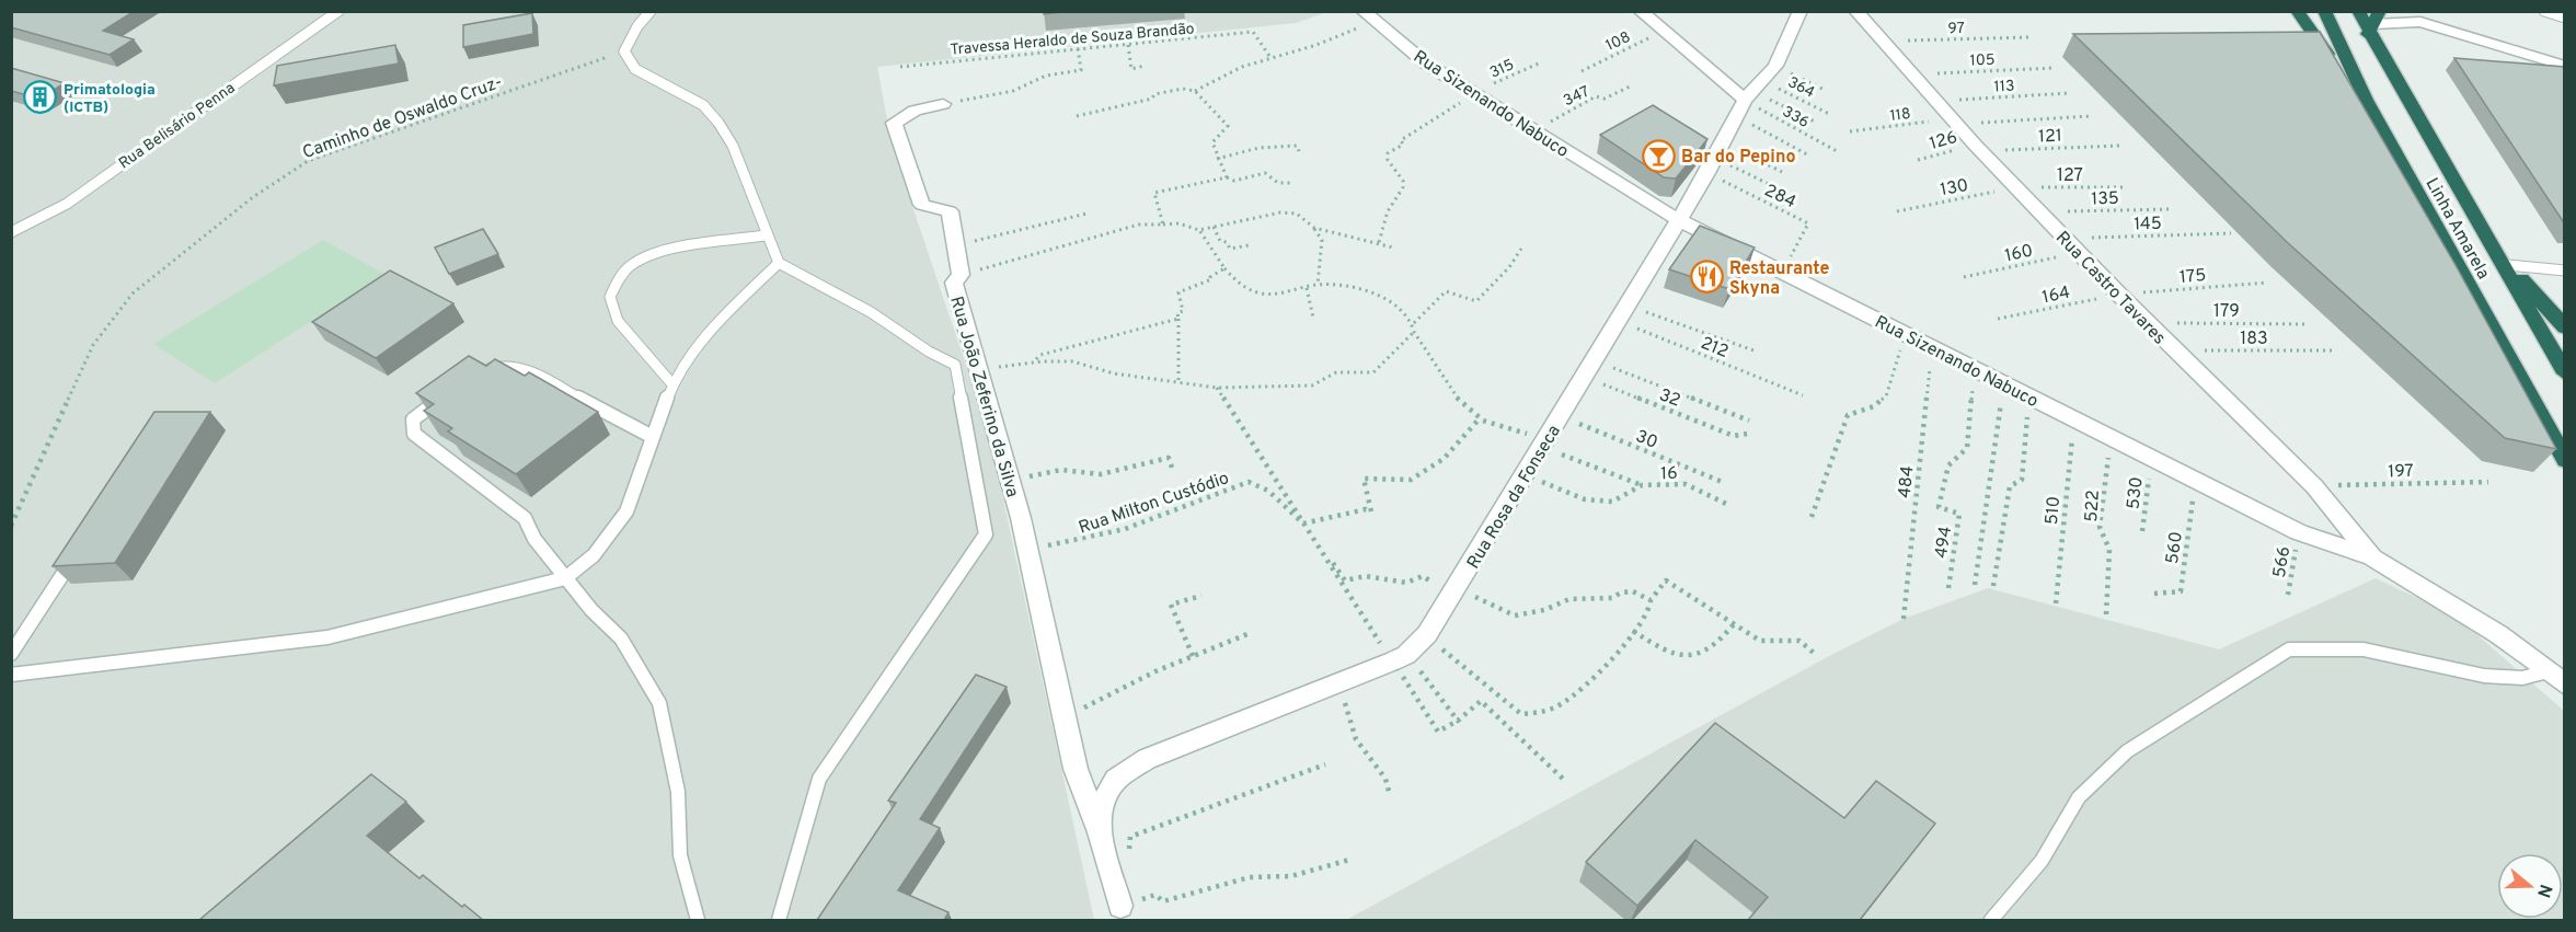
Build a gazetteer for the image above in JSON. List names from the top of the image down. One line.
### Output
{"streets":{"highway":["Linha Amarela"],"street":["Rua Sizenando Nabuco","Rua Castro Tavares","Rua João Zeferino da Silva","Rua Rosa da Fonseca"],"lane":["Rua Belisário Penna"],"path":["97","Travessa Heraldo de Souza Brandão","108","105","315","113","364","347","118","Caminho de Oswaldo Cruz-","336","121","126","127","130","284","135","145","160","175","164","179","183","212","32","30","197","16","484","530","Rua Milton Custódio","522","510","494","560","566"]},"crossings":[["97","Rua Castro Tavares"],["105","Rua Castro Tavares"],["315","Rua Sizenando Nabuco"],["113","Rua Castro Tavares"],["364","336"],["364","Rua Rosa da Fonseca"],["347","Rua Sizenando Nabuco"],["Rua Sizenando Nabuco","284"],["Rua Sizenando Nabuco","Rua Castro Tavares"],["Rua Sizenando Nabuco","484"],["Rua Sizenando Nabuco","530"],["Rua Sizenando Nabuco","Rua Rosa da Fonseca"],["Rua Sizenando Nabuco","522"],["Rua Sizenando Nabuco","510"],["Rua Sizenando Nabuco","494"],["Rua Sizenando Nabuco","560"],["Rua Sizenando Nabuco","566"],["118","121"],["118","Rua Castro Tavares"],["336","Rua Rosa da Fonseca"],["121","126"],["121","Rua Castro Tavares"],["126","Rua Castro Tavares"],["127","130"],["127","Rua Castro Tavares"],["130","Rua Castro Tavares"],["284","Rua Rosa da Fonseca"],["135","Rua Castro Tavares"],["145","Rua Castro Tavares"],["160","Rua Castro Tavares"],["175","Rua Castro Tavares"],["175","164"],["Rua Castro Tavares","164"],["Rua Castro Tavares","179"],["Rua Castro Tavares","183"],["Rua Castro Tavares","197"],["212","Rua Rosa da Fonseca"],["Rua João Zeferino da Silva","Rua Rosa da Fonseca"],["Rua João Zeferino da Silva","Rua Milton Custódio"],["32","Rua Rosa da Fonseca"],["30","Rua Rosa da Fonseca"],["16","Rua Rosa da Fonseca"]],"places":{"building":["Primatologia (ICTB)"],"bar":["Bar do Pepino"],"restaurant":["Restaurante Skyna"]},"north":"right"}
